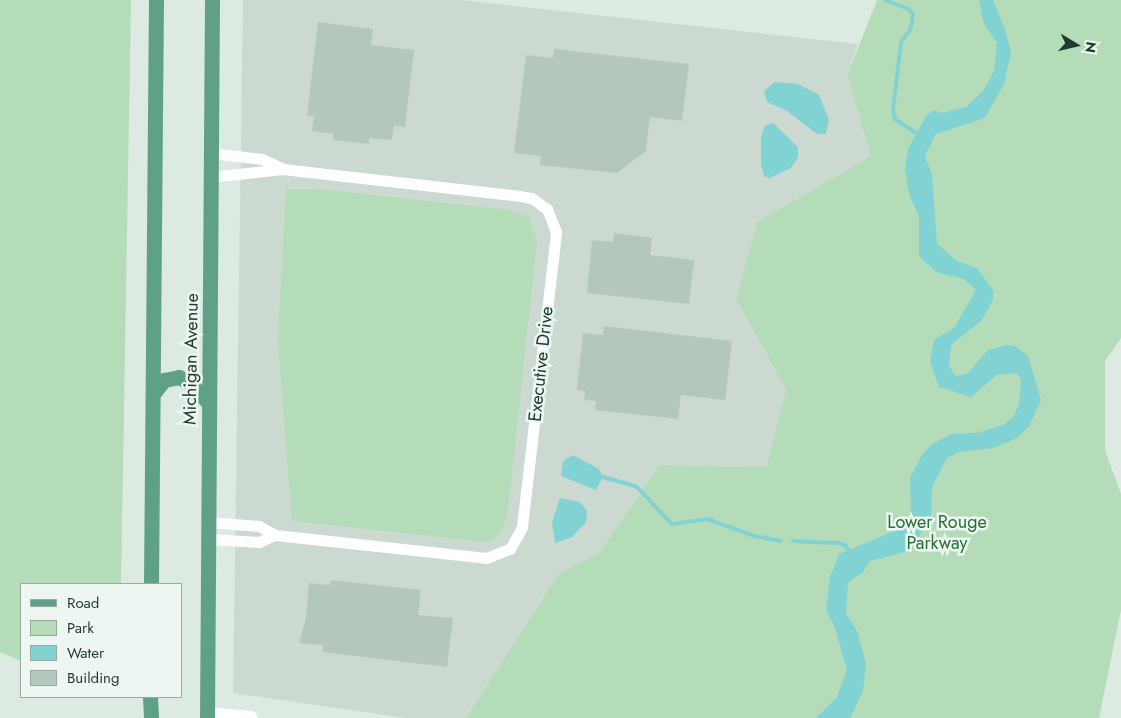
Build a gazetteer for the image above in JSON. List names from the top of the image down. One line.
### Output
{"streets":{"main road":["Michigan Avenue"],"street":["Executive Drive"]},"crossings":[["Michigan Avenue","Executive Drive"]],"parks":["Lower Rouge Parkway"],"legend":["Road","Park","Water","Building"],"north":"right"}
